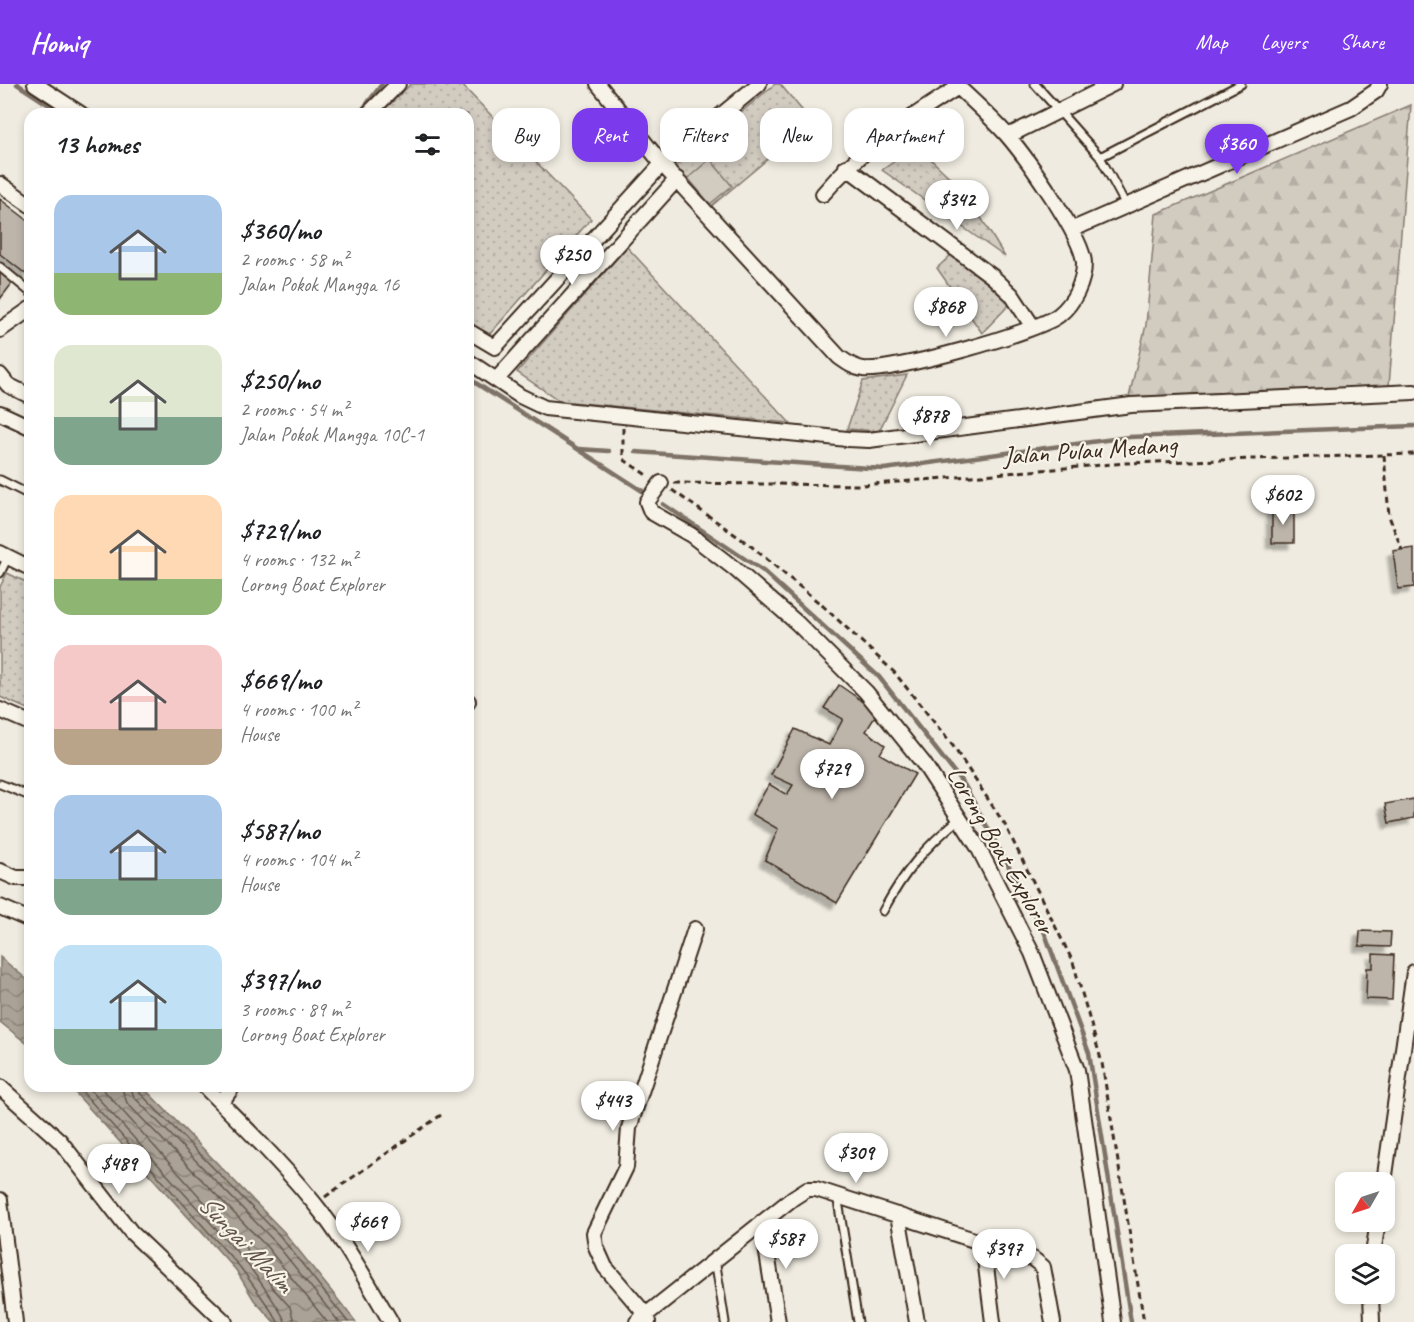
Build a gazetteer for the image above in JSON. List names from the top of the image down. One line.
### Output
{"streets":{"street":["Lorong Boat Explorer"],"path":["Jalan Pulau Medang"]},"crossings":[["Jalan Pulau Medang","Lorong Boat Explorer"]],"water":["Sungai Malim"],"north":"bottom left","page":{"header":"Homiq","nav":["Map","Layers","Share"],"chip":["Buy","Rent","Filters","New","Apartment"],"heading":"13 homes","price":["$360","$342","$250","$868","$878","$602","$729","$443","$309","$489","$669","$587","$397"],"list":[{"name":"$360/mo","note":"2 rooms · 58 m² · Jalan Pokok Mangga 16"},{"name":"$250/mo","note":"2 rooms · 54 m² · Jalan Pokok Mangga 10C-1"},{"name":"$729/mo","note":"4 rooms · 132 m² · Lorong Boat Explorer"},{"name":"$669/mo","note":"4 rooms · 100 m² · House"},{"name":"$587/mo","note":"4 rooms · 104 m² · House"},{"name":"$397/mo","note":"3 rooms · 89 m² · Lorong Boat Explorer"}]}}
